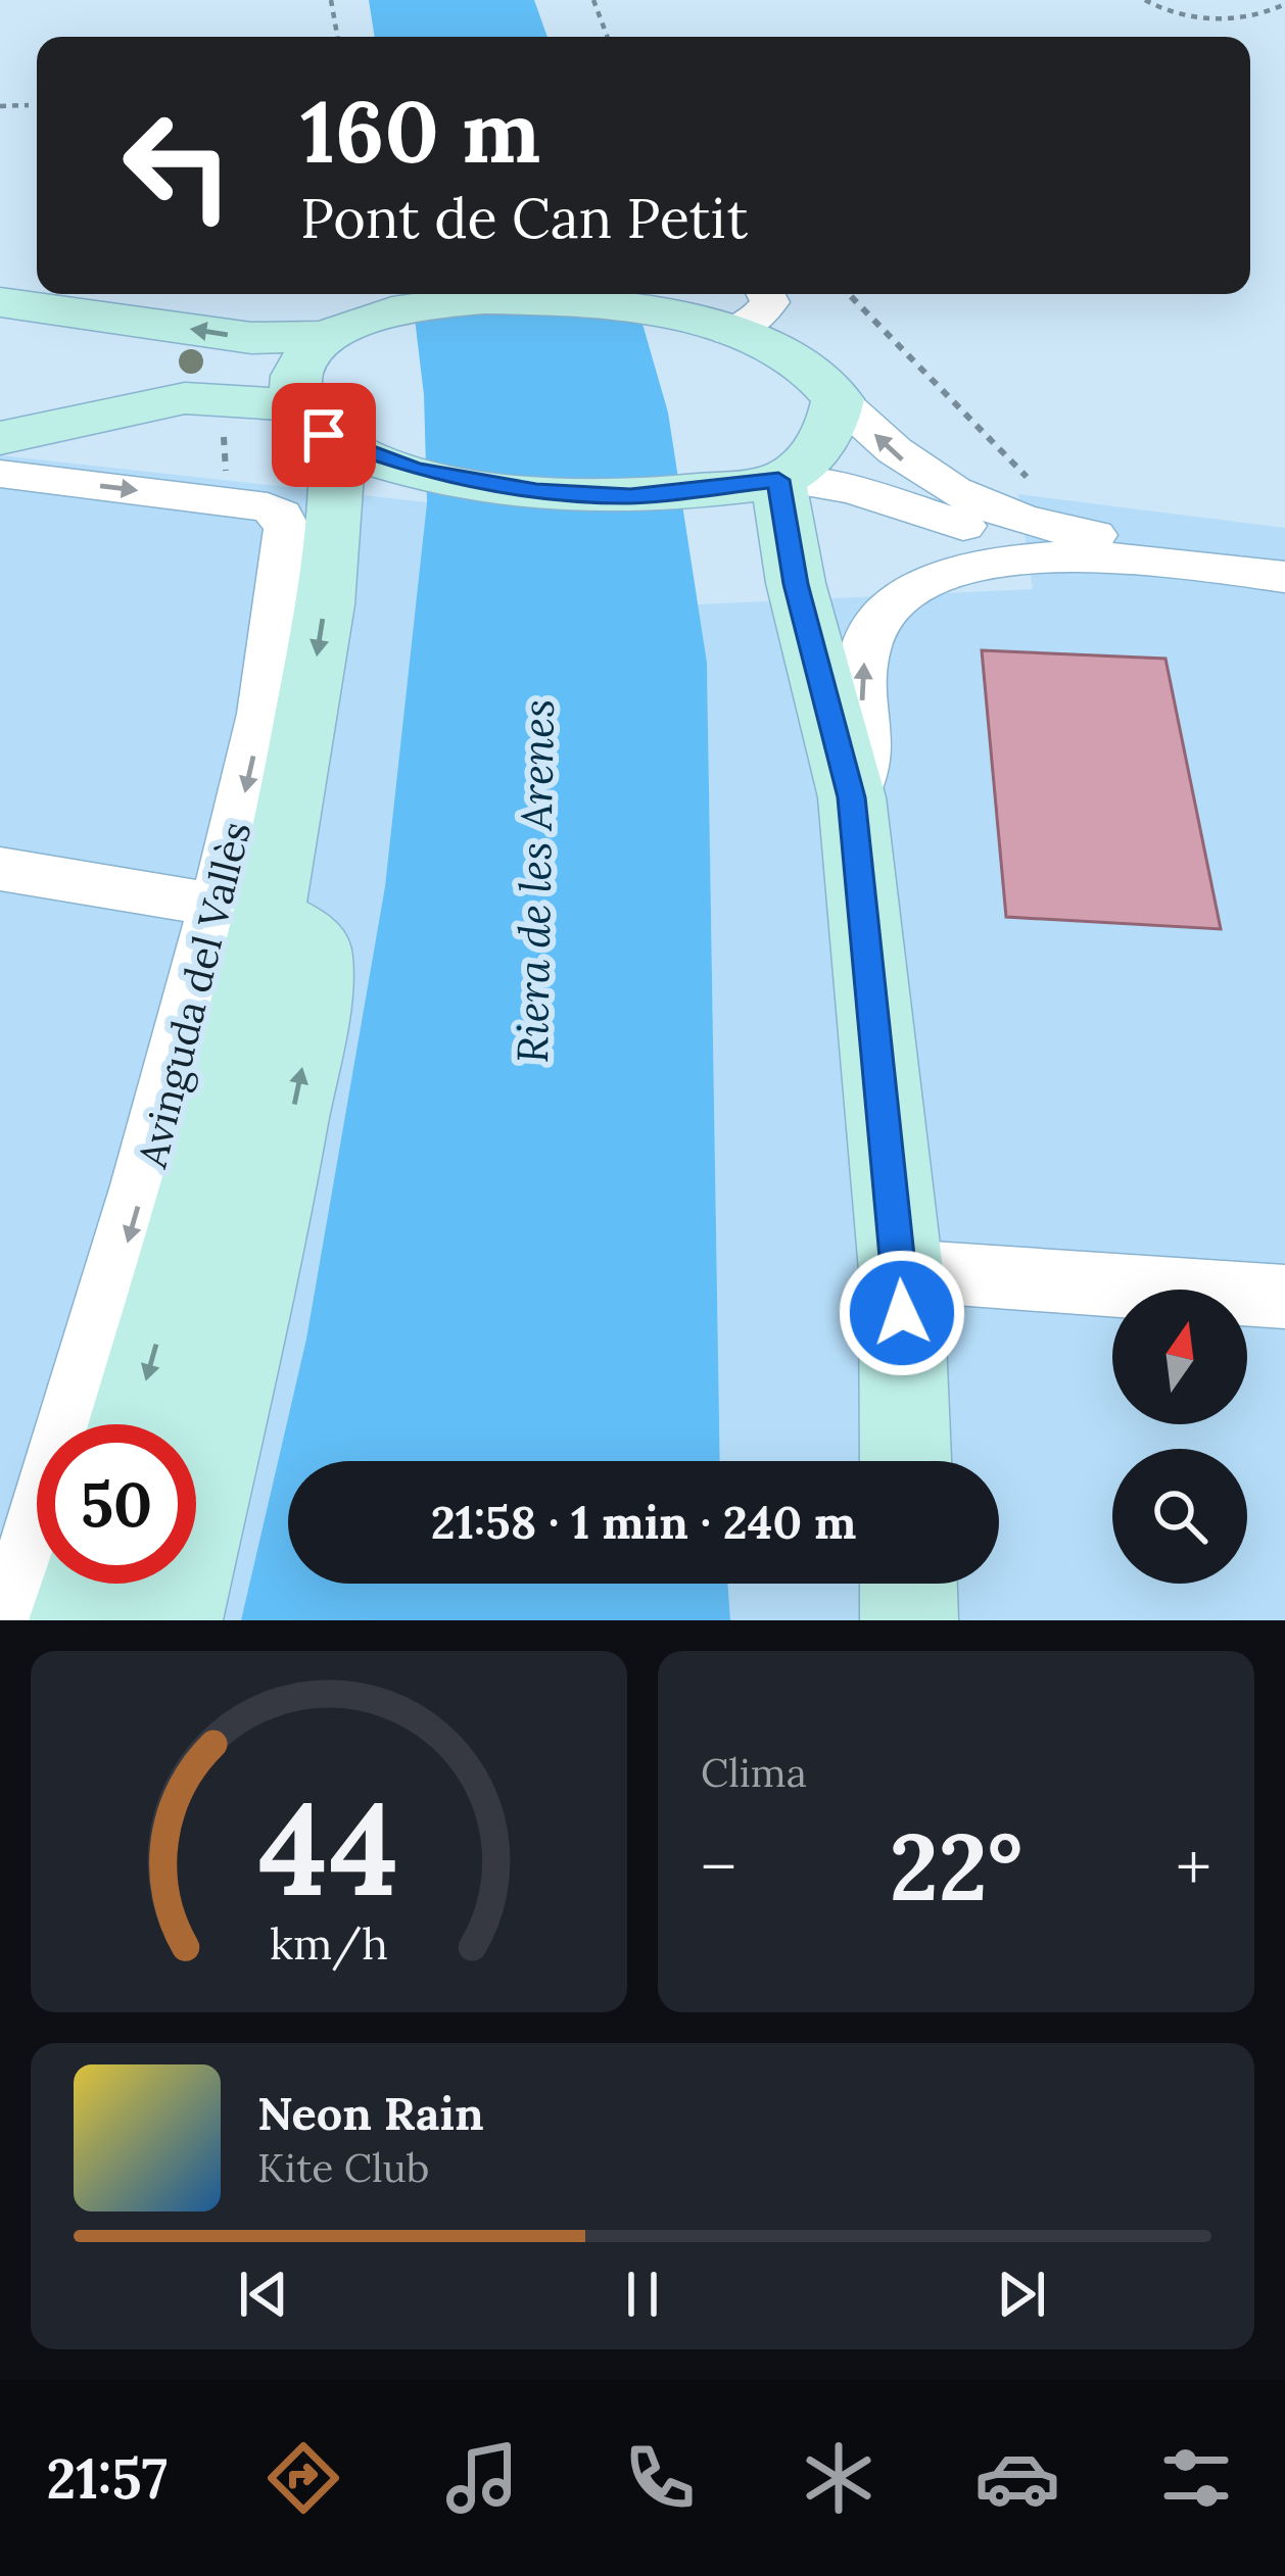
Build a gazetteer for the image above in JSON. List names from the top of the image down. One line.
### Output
{"streets":{"main road":["Avinguda del Vallès"]},"water":["Riera de les Arenes"],"north":"top","page":{"turn":["160 m","Pont de Can Petit"],"limit":"50","trip":"21:58 · 1 min · 240 m","tile":"Clima","heat":["−","22°","+"],"song":["Neon Rain","Kite Club"],"tabs":"21:57","gauge":["44","km/h"]}}
